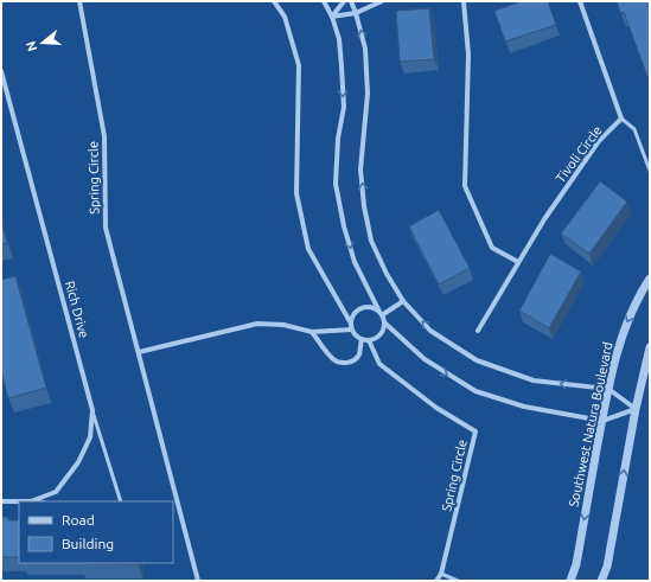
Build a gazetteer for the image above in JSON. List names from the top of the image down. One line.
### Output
{"streets":{"street":["Tivoli Circle","Spring Circle","Rich Drive","Southwest Natura Boulevard"]},"legend":["Road","Building"],"north":"left"}
